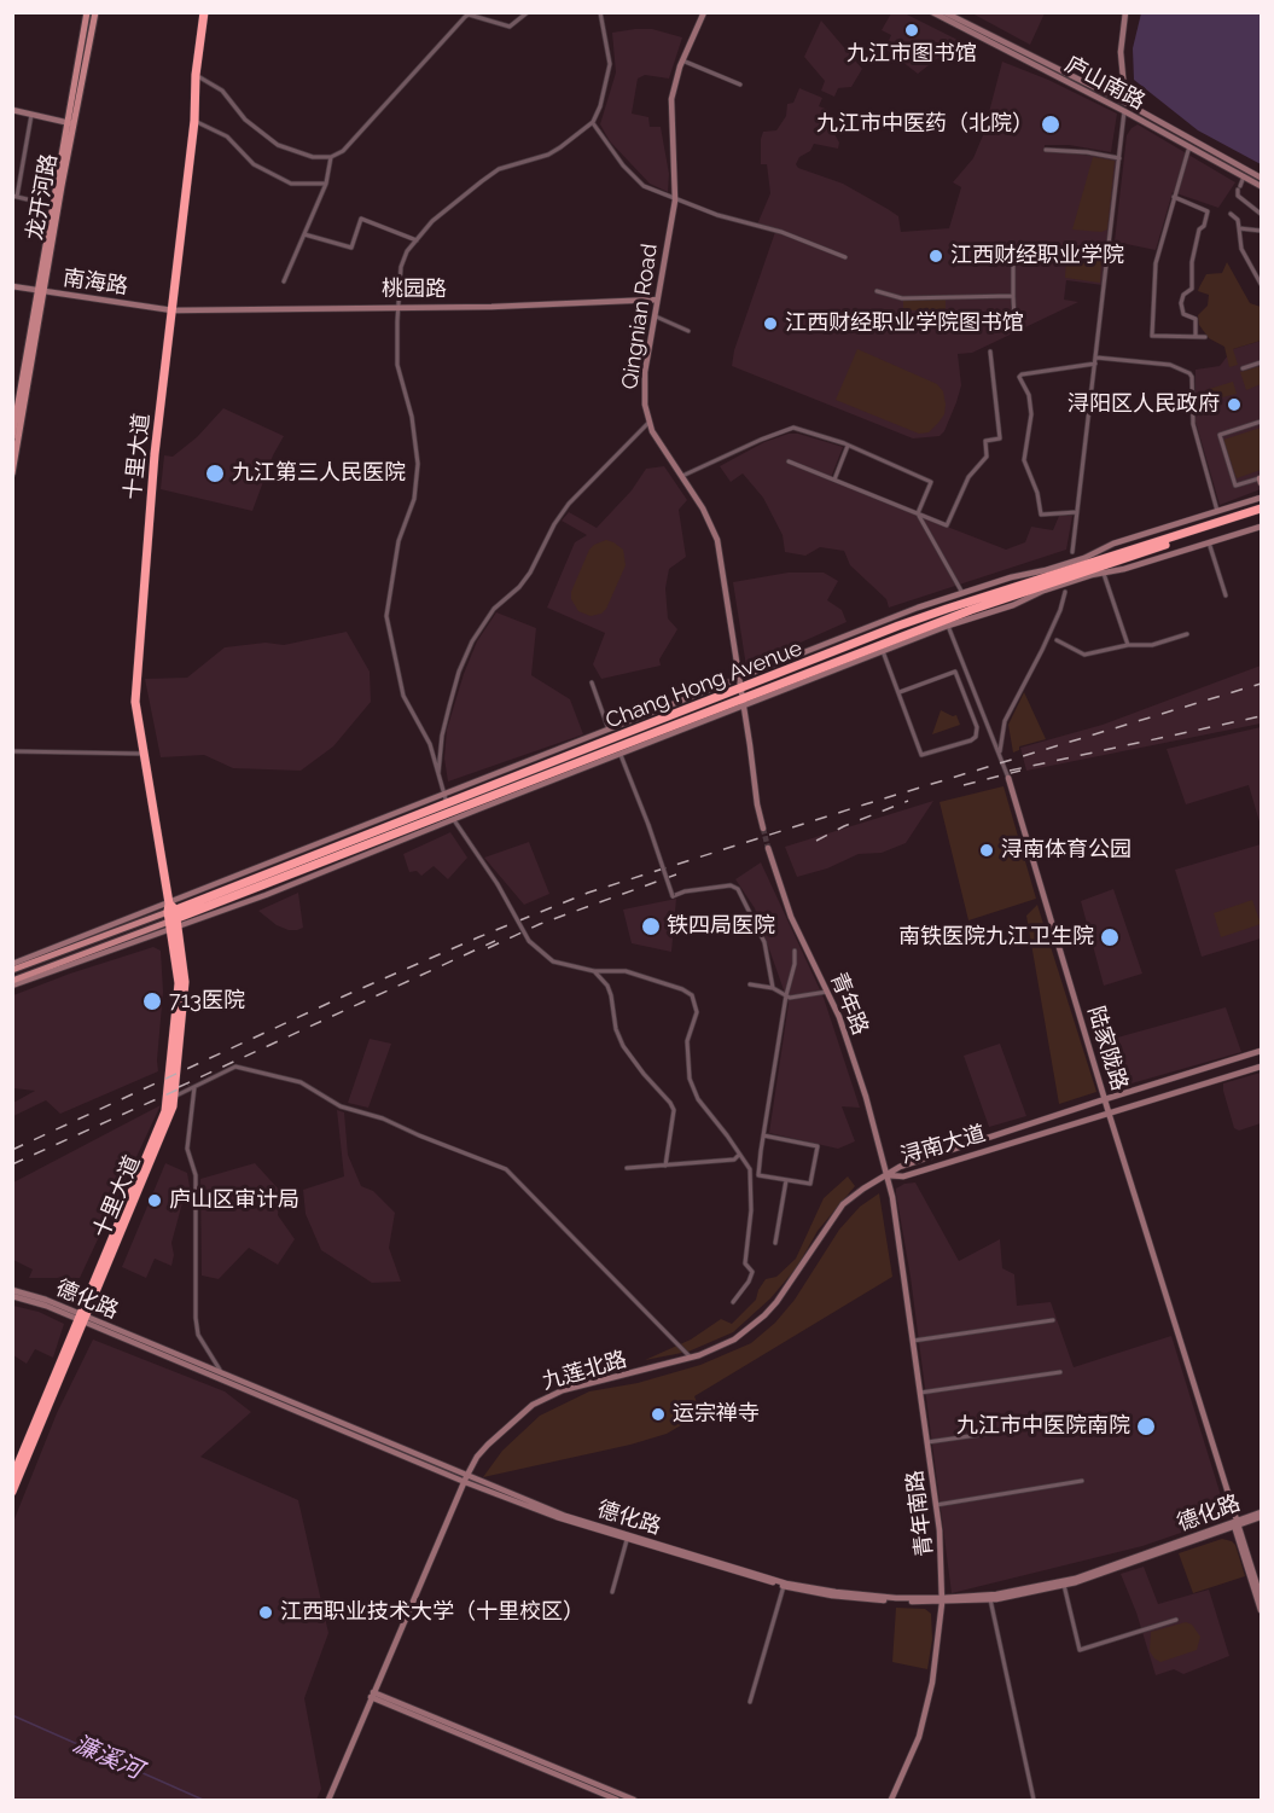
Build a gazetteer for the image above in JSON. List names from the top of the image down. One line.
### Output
{"streets":{"highway":["十里大道","Chang Hong Avenue"],"main road":["庐山南路","龙开河路","南海路","桃园路","Qingnian Road","青年路","陆家陇路","浔南大道","德化路","九莲北路","青年南路"]},"crossings":[["龙开河路","南海路"],["南海路","桃园路"],["南海路","十里大道"],["桃园路","Qingnian Road"],["桃园路","十里大道"],["Qingnian Road","Chang Hong Avenue"],["十里大道","Chang Hong Avenue"],["十里大道","德化路"],["青年路","浔南大道"],["青年路","九莲北路"],["青年路","青年南路"],["陆家陇路","浔南大道"],["陆家陇路","德化路"],["浔南大道","九莲北路"],["浔南大道","青年南路"],["德化路","九莲北路"],["德化路","青年南路"],["九莲北路","青年南路"]],"water":["濂溪河"],"places":["九江市图书馆","九江市中医药（北院）","江西财经职业学院","江西财经职业学院图书馆","浔阳区人民政府","九江第三人民医院","浔南体育公园","铁四局医院","南铁医院九江卫生院","713医院","庐山区审计局","运宗禅寺","九江市中医院南院","江西职业技术大学（十里校区）"]}
